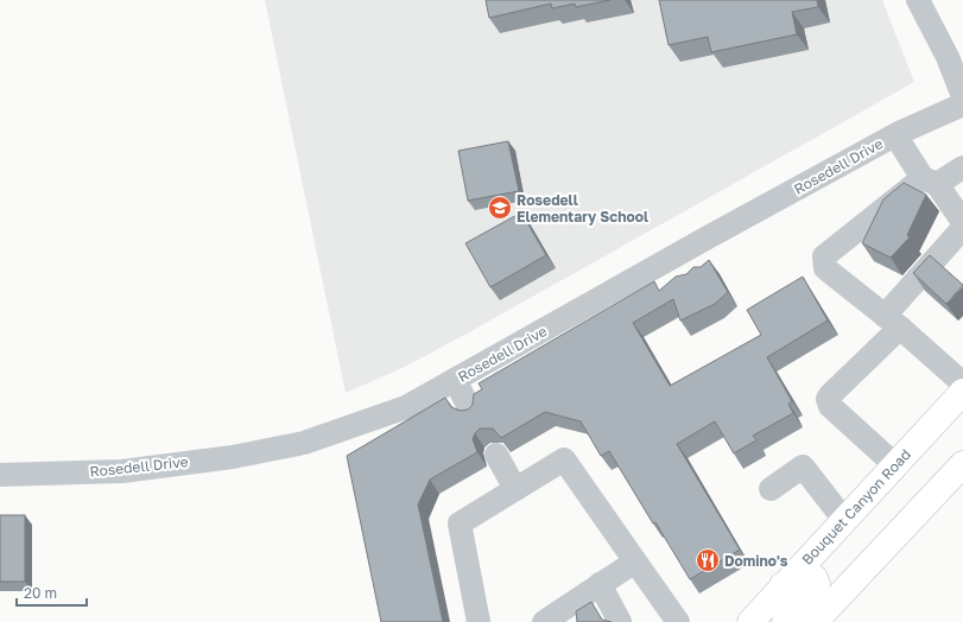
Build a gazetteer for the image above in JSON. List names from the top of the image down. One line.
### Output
{"streets":{"main road":["Bouquet Canyon Road"],"street":["Rosedell Drive"]},"places":{"school or university":["Rosedell Elementary School"],"restaurant":["Domino's"]},"scale_bar":"20 m"}
